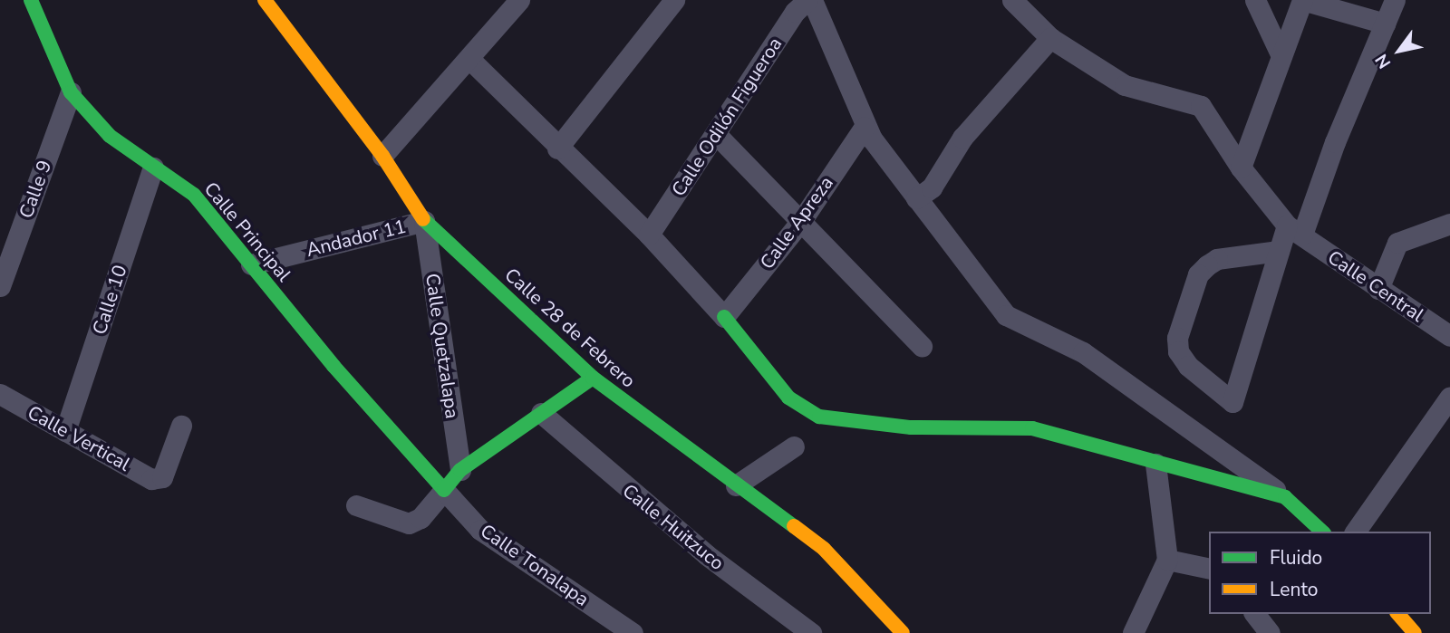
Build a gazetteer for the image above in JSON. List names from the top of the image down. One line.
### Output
{"streets":{"street":["Calle Odilón Figueroa","Calle 9","Calle Apreza","Calle Principal","Andador 11","Calle Central","Calle 10","Calle 28 de Febrero","Calle Quetzalapa","Calle Vertical","Calle Huitzuco","Calle Tonalapa"]},"crossings":[["Calle 9","Calle Principal"],["Calle Principal","Andador 11"],["Calle Principal","Calle 10"],["Calle Principal","Calle Tonalapa"],["Andador 11","Calle 28 de Febrero"],["Andador 11","Calle Quetzalapa"],["Calle 10","Calle Vertical"],["Calle 28 de Febrero","Calle Quetzalapa"]],"legend":["Fluido","Lento"],"north":"bottom left"}
